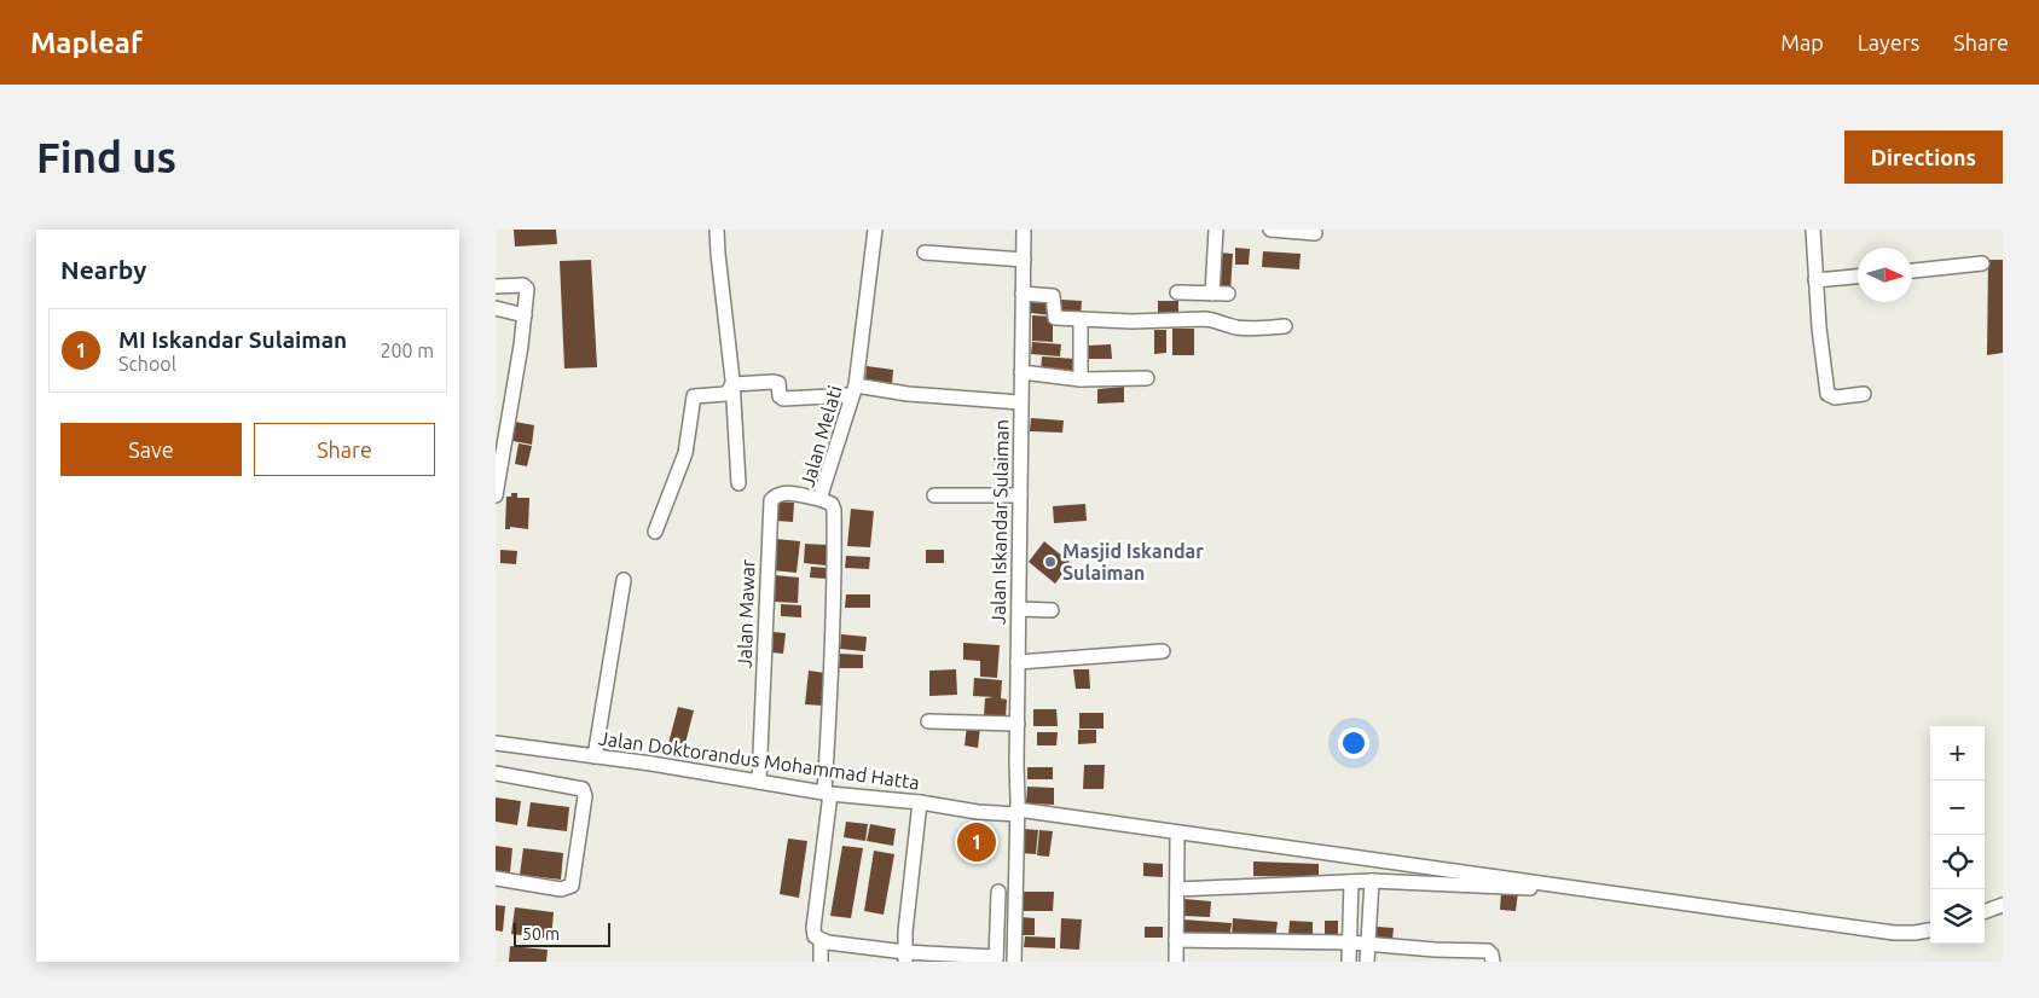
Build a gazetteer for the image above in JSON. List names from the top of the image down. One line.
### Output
{"streets":{"street":["Jalan Melati","Jalan Iskandar Sulaiman","Jalan Mawar","Jalan Doktorandus Mohammad Hatta"]},"crossings":[["Jalan Melati","Jalan Mawar"],["Jalan Melati","Jalan Doktorandus Mohammad Hatta"],["Jalan Iskandar Sulaiman","Jalan Doktorandus Mohammad Hatta"],["Jalan Mawar","Jalan Doktorandus Mohammad Hatta"]],"places":["Masjid Iskandar Sulaiman"],"scale_bar":"50 m","north":"right","page":{"header":"Mapleaf","nav":["Map","Layers","Share"],"buttons":["Directions",["Save","Share"]],"title":"Find us","heading":"Nearby","list":[{"mark":"1","name":"MI Iskandar Sulaiman","note":"School","value":"200 m"}],"map_buttons":["+","−"],"pins":"1","scale":"50 m"}}
